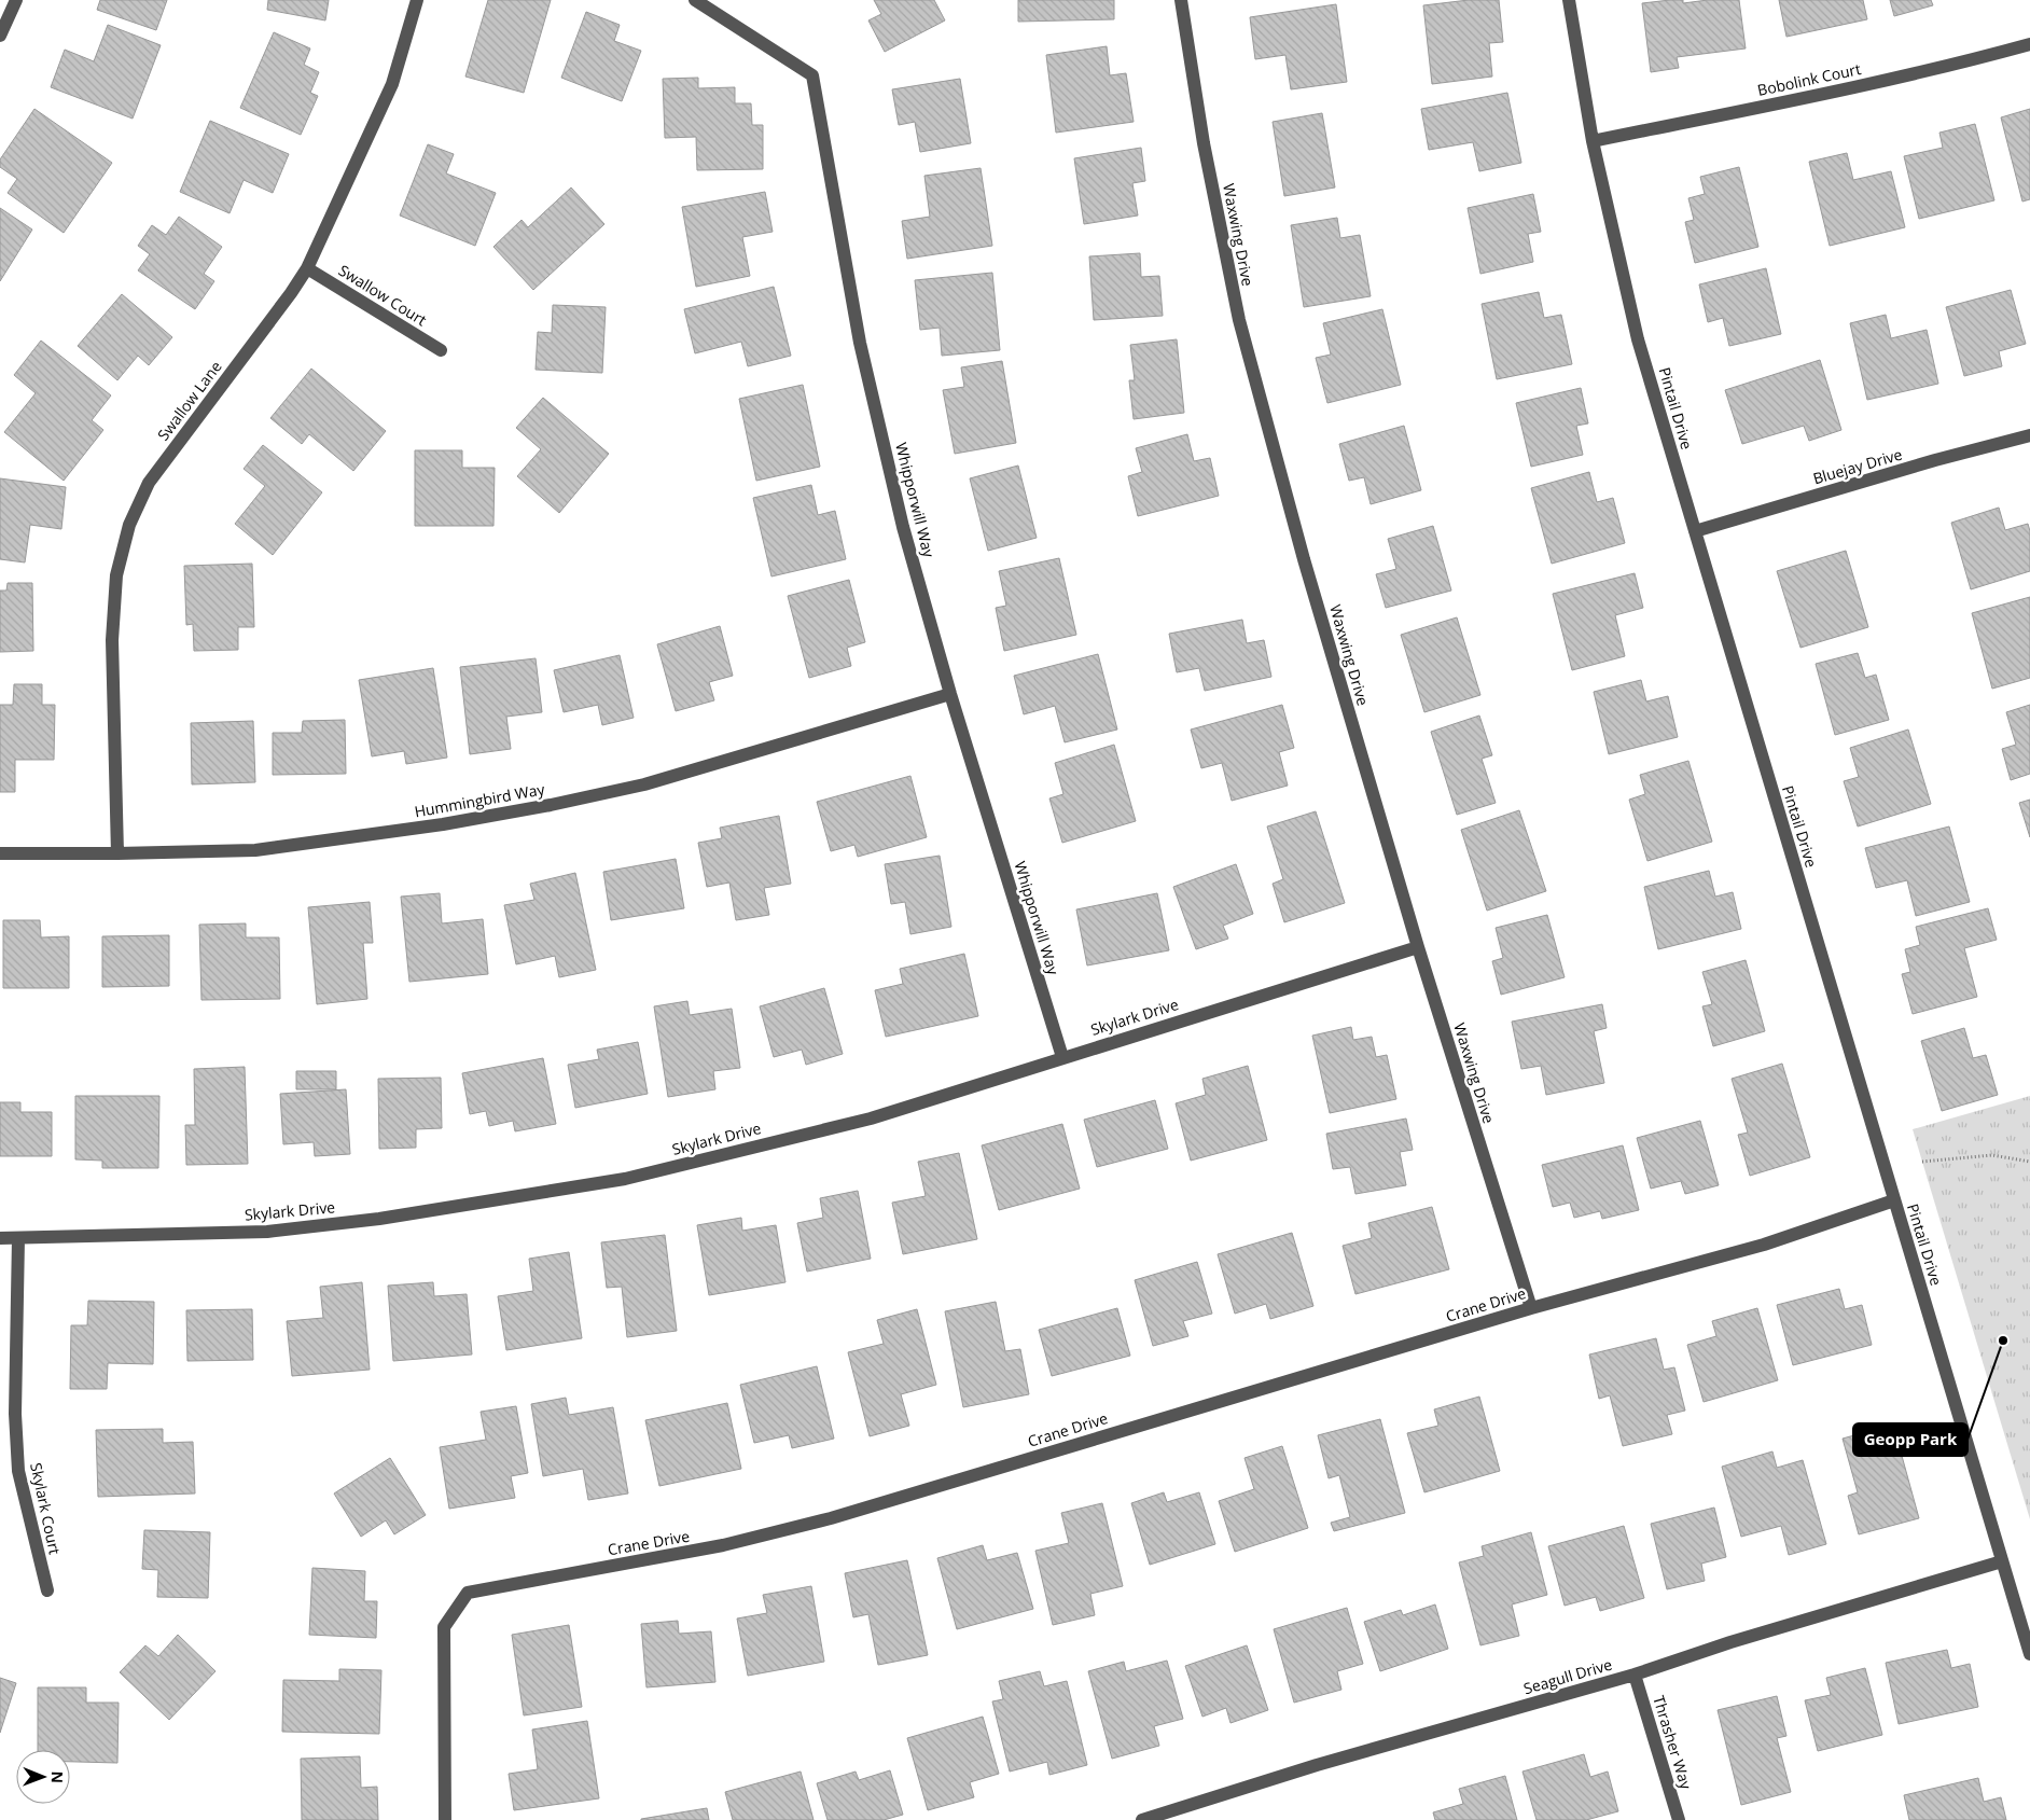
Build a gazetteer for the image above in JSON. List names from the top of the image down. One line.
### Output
{"streets":{"street":["Bobolink Court","Waxwing Drive","Swallow Court","Swallow Lane","Pintail Drive","Bluejay Drive","Whipporwill Way","Hummingbird Way","Skylark Drive","Crane Drive","Skylark Court","Seagull Drive","Thrasher Way"]},"crossings":[["Bobolink Court","Pintail Drive"],["Waxwing Drive","Skylark Drive"],["Waxwing Drive","Crane Drive"],["Swallow Court","Swallow Lane"],["Swallow Lane","Hummingbird Way"],["Pintail Drive","Bluejay Drive"],["Pintail Drive","Crane Drive"],["Pintail Drive","Seagull Drive"],["Whipporwill Way","Hummingbird Way"],["Whipporwill Way","Skylark Drive"],["Skylark Drive","Skylark Court"],["Seagull Drive","Thrasher Way"]],"places":["Geopp Park"],"north":"right"}
